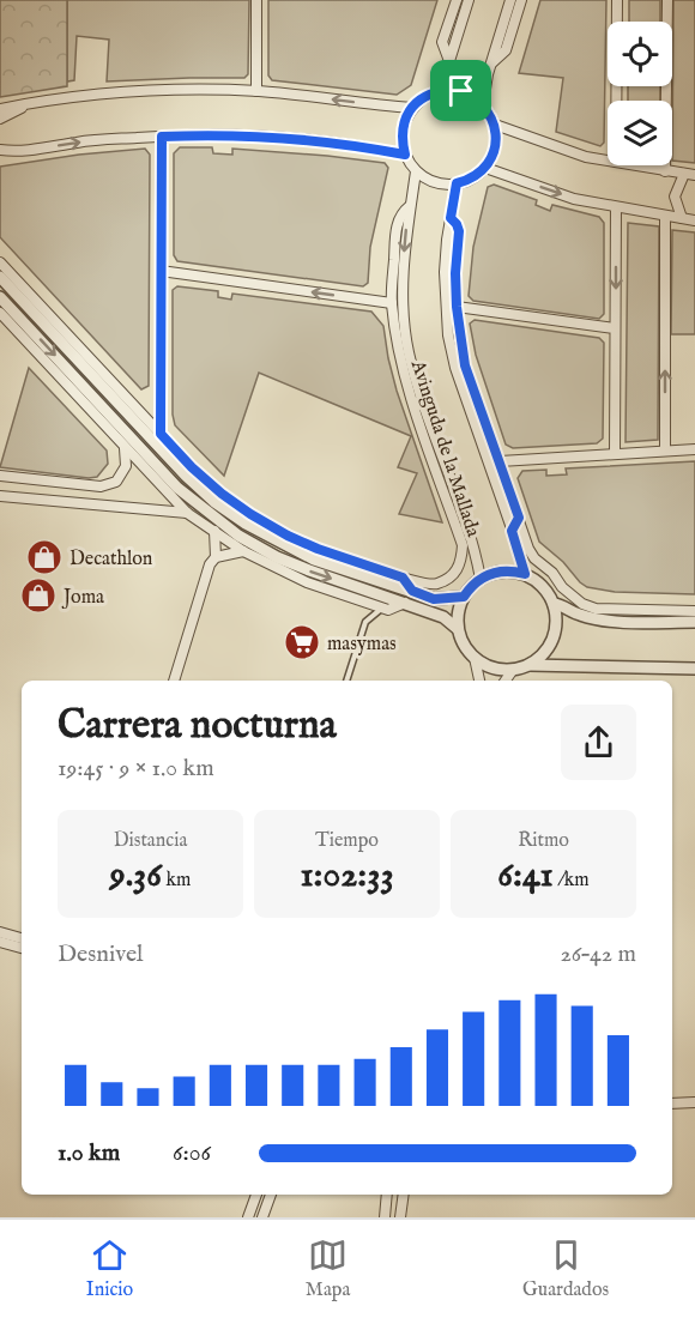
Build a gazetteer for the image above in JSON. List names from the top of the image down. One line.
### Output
{"streets":{"street":["Avinguda de la Mallada"]},"places":{"shop":["Decathlon","Joma"],"supermarket":["masymas"]},"page":{"heading":["Carrera nocturna","19:45 · 9 × 1.0 km"],"stats":[["Distancia","9.36 km"],["Tiempo","1:02:33"],["Ritmo","6:41 /km"]],"chart":["Desnivel","26–42 m"],"list":[{"name":"1.0 km","note":"6:06"}],"tabs":["Inicio","Mapa","Guardados"]}}
